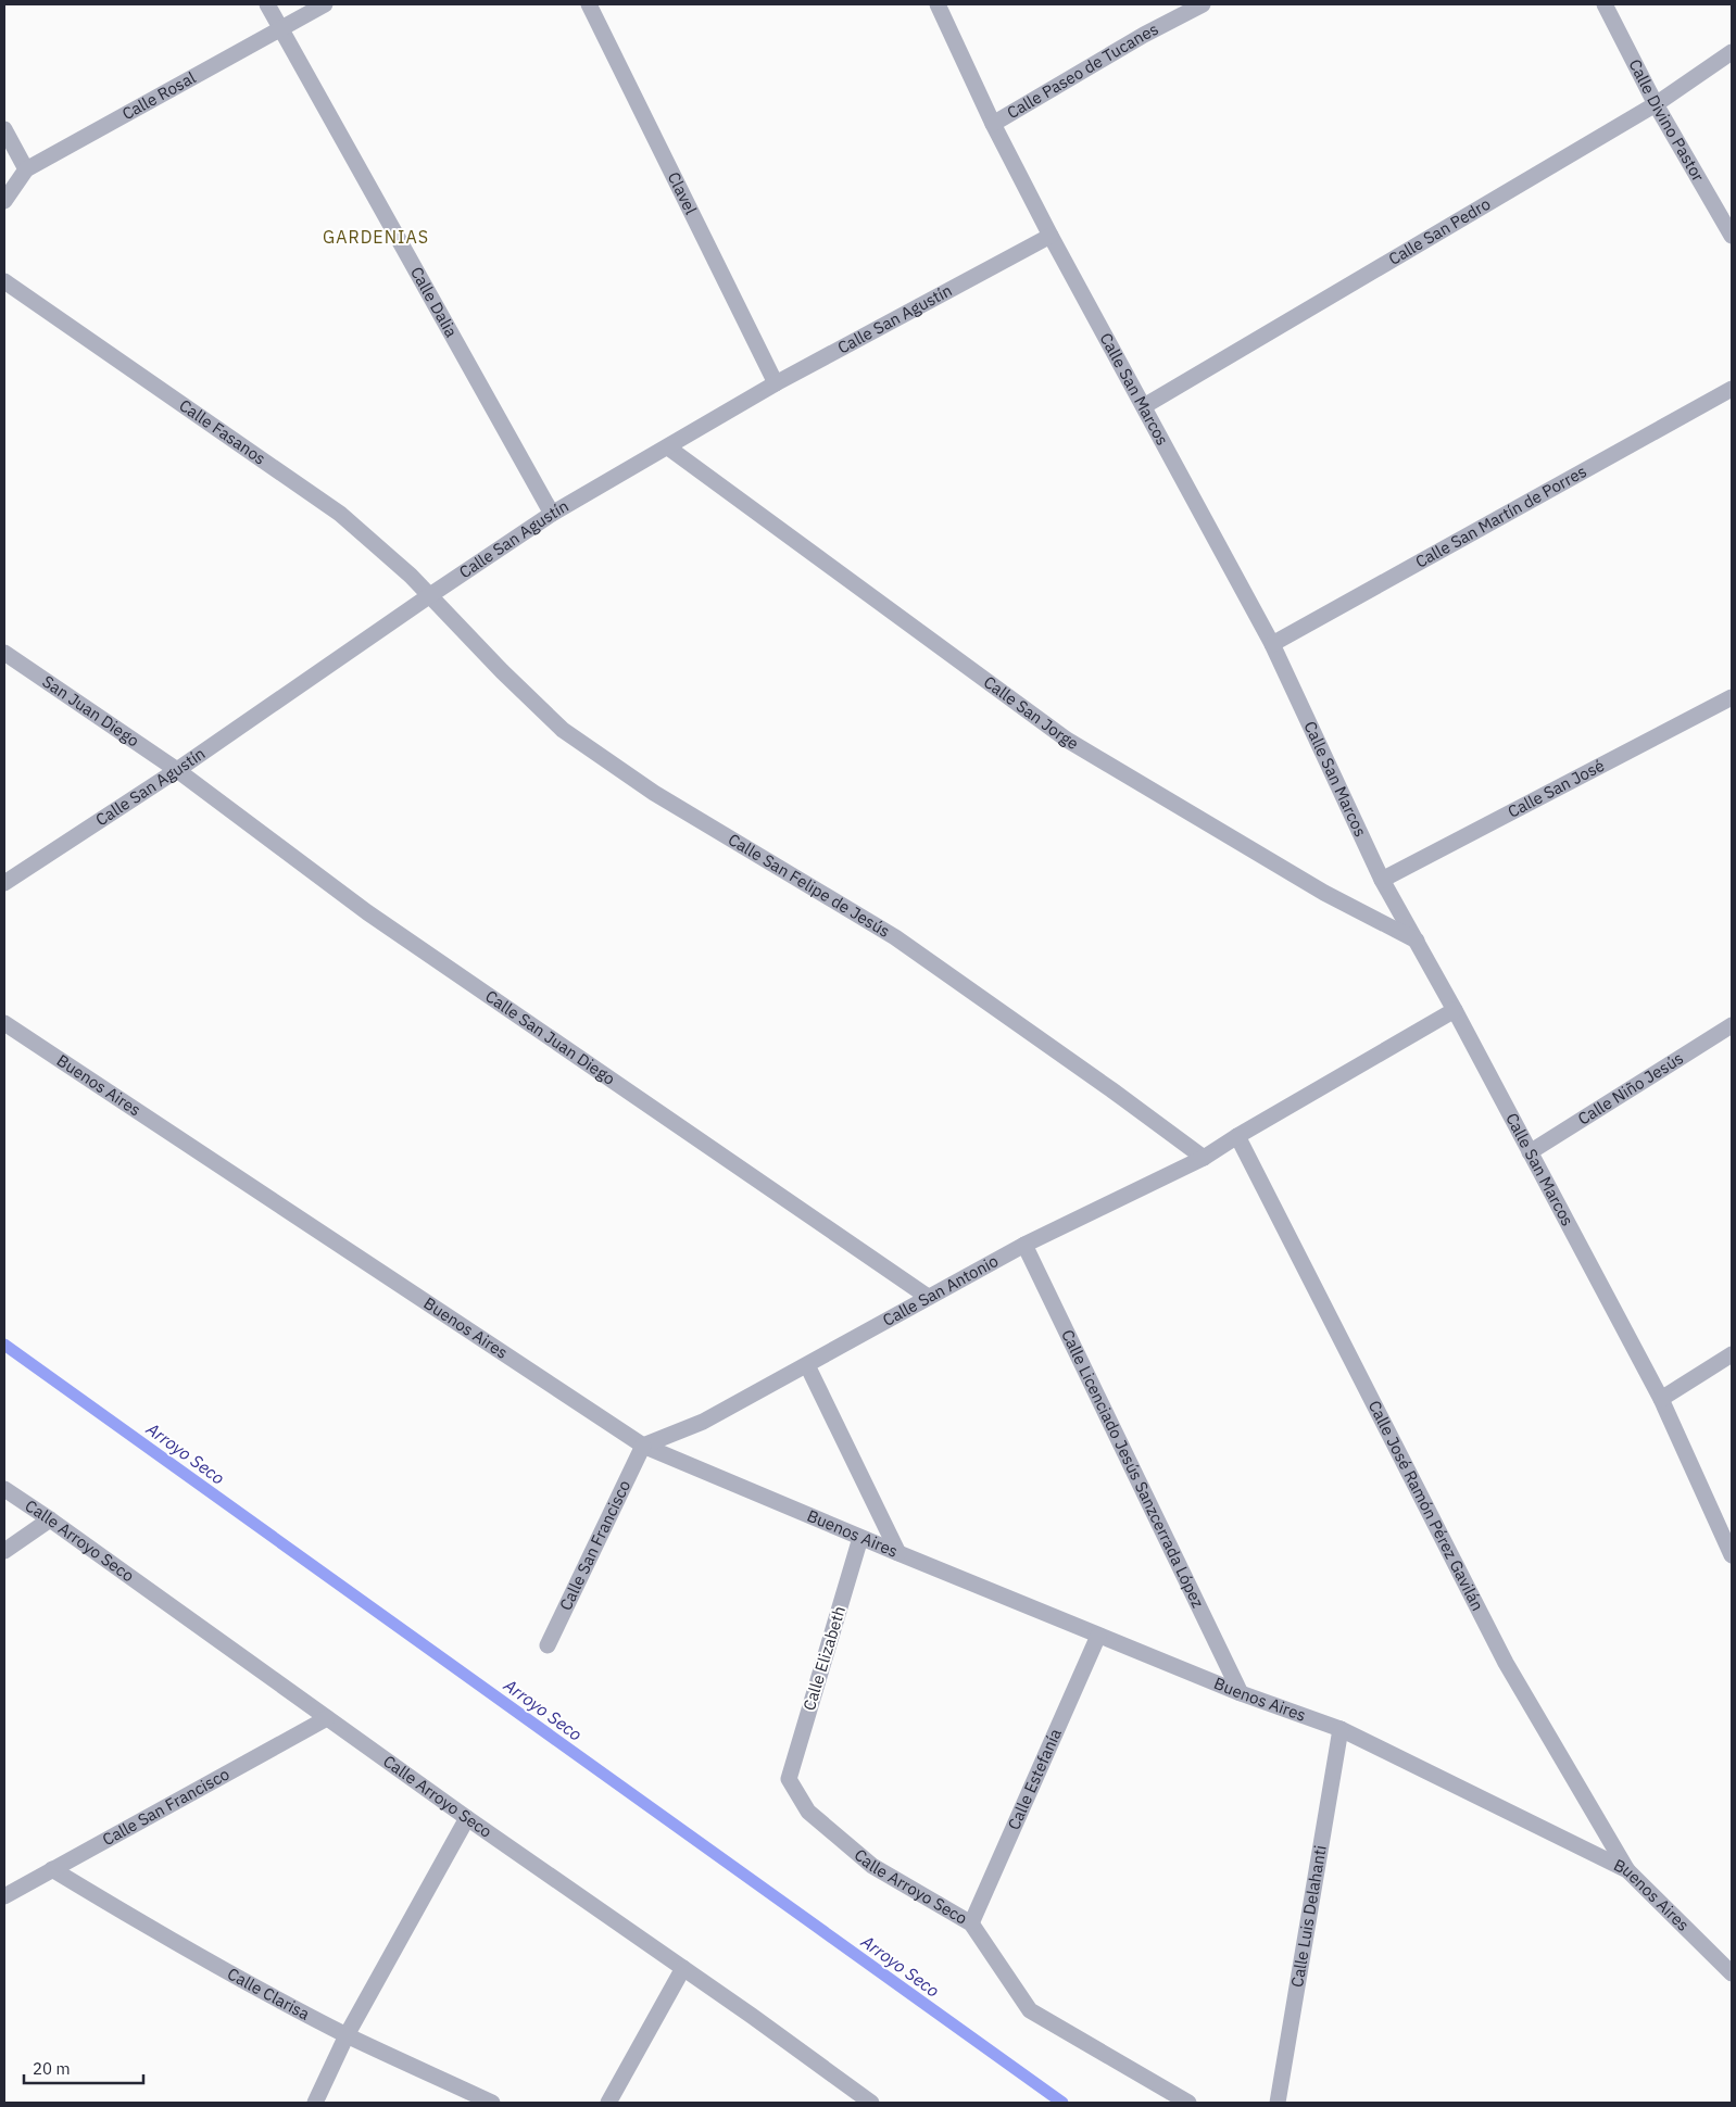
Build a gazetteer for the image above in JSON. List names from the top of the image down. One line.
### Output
{"streets":{"street":["Calle Paseo de Tucanes","Calle Rosal","Calle Divino Pastor","Clavel","Calle San Pedro","Calle Dalia","Calle San Agustín","Calle San Marcos","Calle Fasanos","Calle San Martín de Porres","San Juan Diego","Calle San Jorge","Calle San José","Calle San Felipe de Jesús","Calle San Juan Diego","Buenos Aires","Calle Niño Jesús","Calle San Antonio","Calle Licenciado Jesús Sanzcerrada López","Calle José Ramón Pérez Gavilán","Calle Arroyo Seco","Calle San Francisco","Calle Elizabeth","Calle Estefanía","Calle Luis Delahanti","Calle Clarisa"]},"crossings":[["Calle Paseo de Tucanes","Calle San Marcos"],["Calle Rosal","Calle Dalia"],["Calle Divino Pastor","Calle San Pedro"],["Clavel","Calle San Agustín"],["Calle San Pedro","Calle San Marcos"],["Calle Dalia","Calle San Agustín"],["Calle San Agustín","Calle San Marcos"],["Calle San Agustín","Calle Fasanos"],["Calle San Agustín","San Juan Diego"],["Calle San Agustín","Calle San Jorge"],["Calle San Agustín","Calle San Felipe de Jesús"],["Calle San Agustín","Calle San Juan Diego"],["Calle San Marcos","Calle San Martín de Porres"],["Calle San Marcos","Calle San Jorge"],["Calle San Marcos","Calle San José"],["Calle San Marcos","Calle Niño Jesús"],["Calle San Marcos","Calle San Antonio"],["Calle Fasanos","Calle San Felipe de Jesús"],["San Juan Diego","Calle San Juan Diego"],["Calle San Felipe de Jesús","Calle San Antonio"],["Calle San Juan Diego","Calle San Antonio"],["Buenos Aires","Calle San Antonio"],["Buenos Aires","Calle Licenciado Jesús Sanzcerrada López"],["Buenos Aires","Calle José Ramón Pérez Gavilán"],["Buenos Aires","Calle San Francisco"],["Buenos Aires","Calle Elizabeth"],["Buenos Aires","Calle Estefanía"],["Buenos Aires","Calle Luis Delahanti"],["Calle San Antonio","Calle Licenciado Jesús Sanzcerrada López"],["Calle San Antonio","Calle José Ramón Pérez Gavilán"],["Calle San Antonio","Calle San Francisco"],["Calle Arroyo Seco","Calle San Francisco"],["Calle Arroyo Seco","Calle Elizabeth"],["Calle Arroyo Seco","Calle Estefanía"],["Calle San Francisco","Calle Clarisa"]],"districts":["GARDENIAS"],"water":["Arroyo Seco"],"scale_bar":"20 m"}
